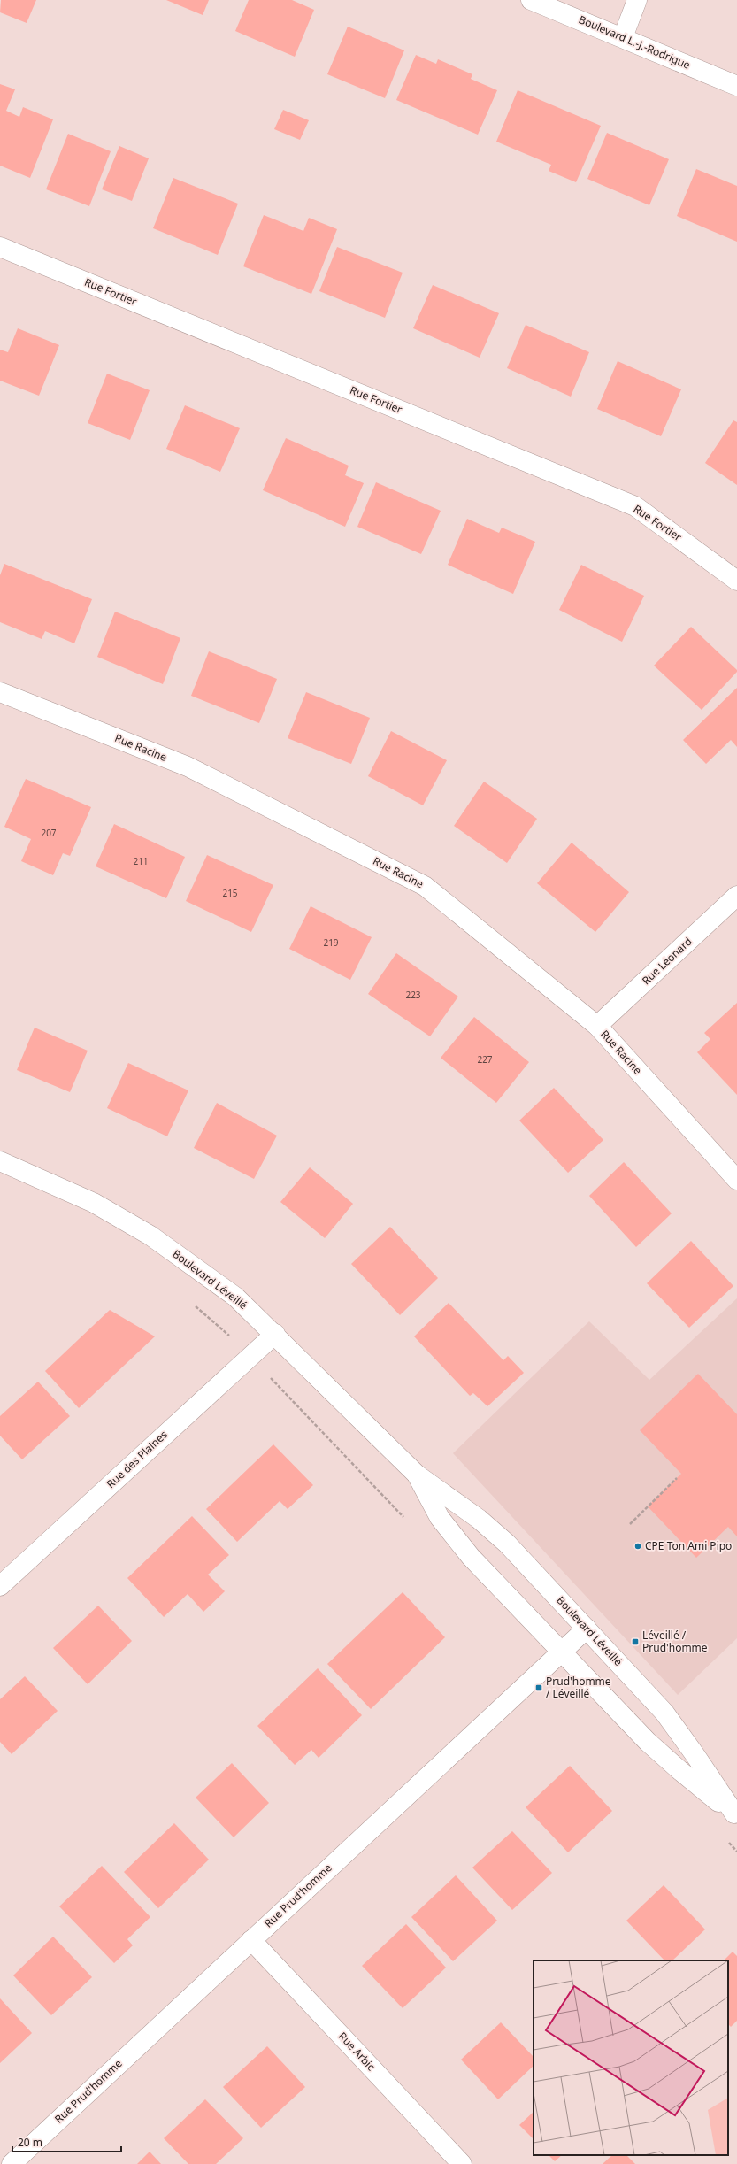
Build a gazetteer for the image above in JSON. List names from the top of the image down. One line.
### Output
{"streets":{"street":["Boulevard L.-J.-Rodrigue","Rue Fortier","Rue Racine","Rue Léonard","Boulevard Léveillé","Rue des Plaines","Rue Prud'homme","Rue Arbic"]},"crossings":[["Rue Racine","Rue Léonard"],["Boulevard Léveillé","Rue des Plaines"],["Boulevard Léveillé","Rue Prud'homme"],["Rue Prud'homme","Rue Arbic"]],"places":{"other":["CPE Ton Ami Pipo"],"transit":["Léveillé / Prud'homme","Prud'homme / Léveillé"]},"house_numbers":["207","211","215","219","223","227"],"scale_bar":"20 m"}
